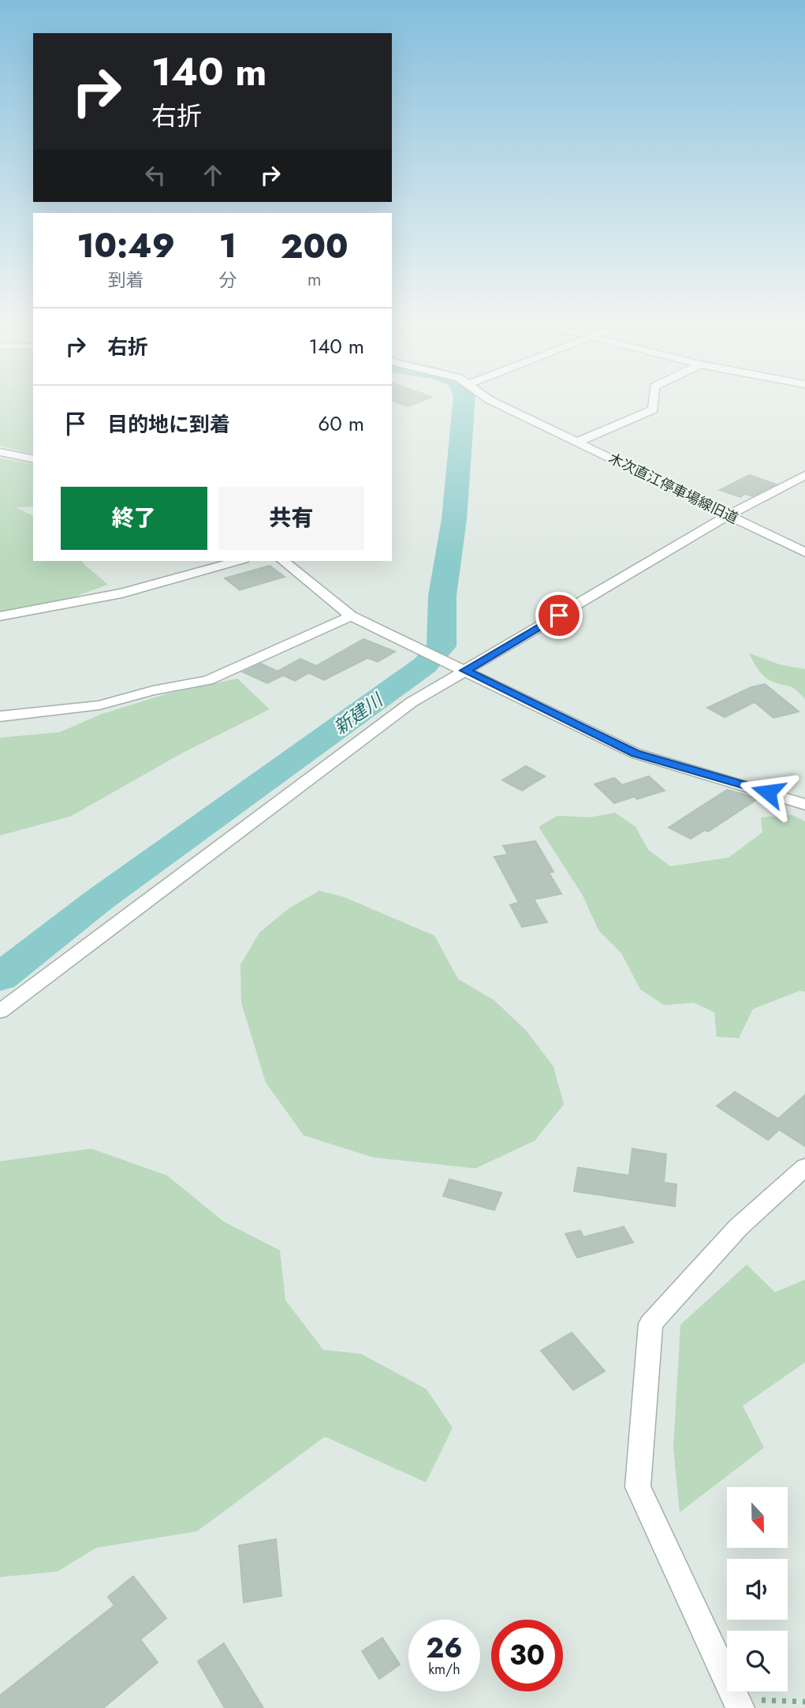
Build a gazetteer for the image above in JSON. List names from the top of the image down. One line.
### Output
{"streets":{"street":["木次直江停車場線旧道"]},"water":["新建川"],"north":"bottom","page":{"turn":["140 m","右折"],"eta":["10:49","到着","1","分","200","m"],"list":[{"name":"右折","value":"140 m"},{"name":"目的地に到着","value":"60 m"}],"buttons":["終了","共有"],"speed":"26 km/h","limit":"30"}}
